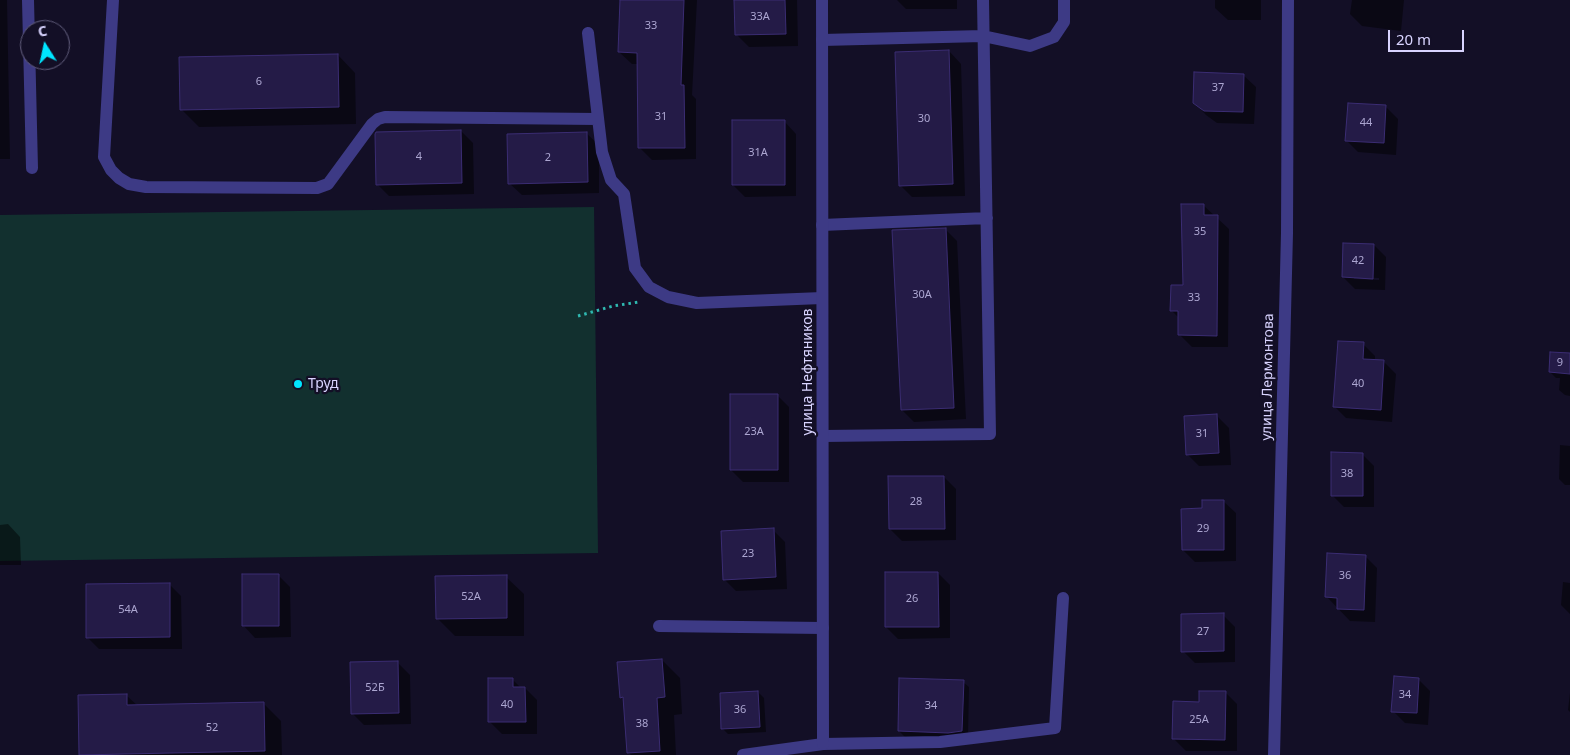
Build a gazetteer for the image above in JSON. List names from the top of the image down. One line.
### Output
{"streets":{"street":["улица Нефтяников","улица Лермонтова"]},"places":["Труд"],"house_numbers":["33А","33","6","37","31","30","44","31А","4","2","35","42","30А","33","9","40","23А","31","38","28","29","23","36","52А","26","54А","27","52Б","34","40","34","36","25А","38","52"],"scale_bar":"20 m","north":"top"}
